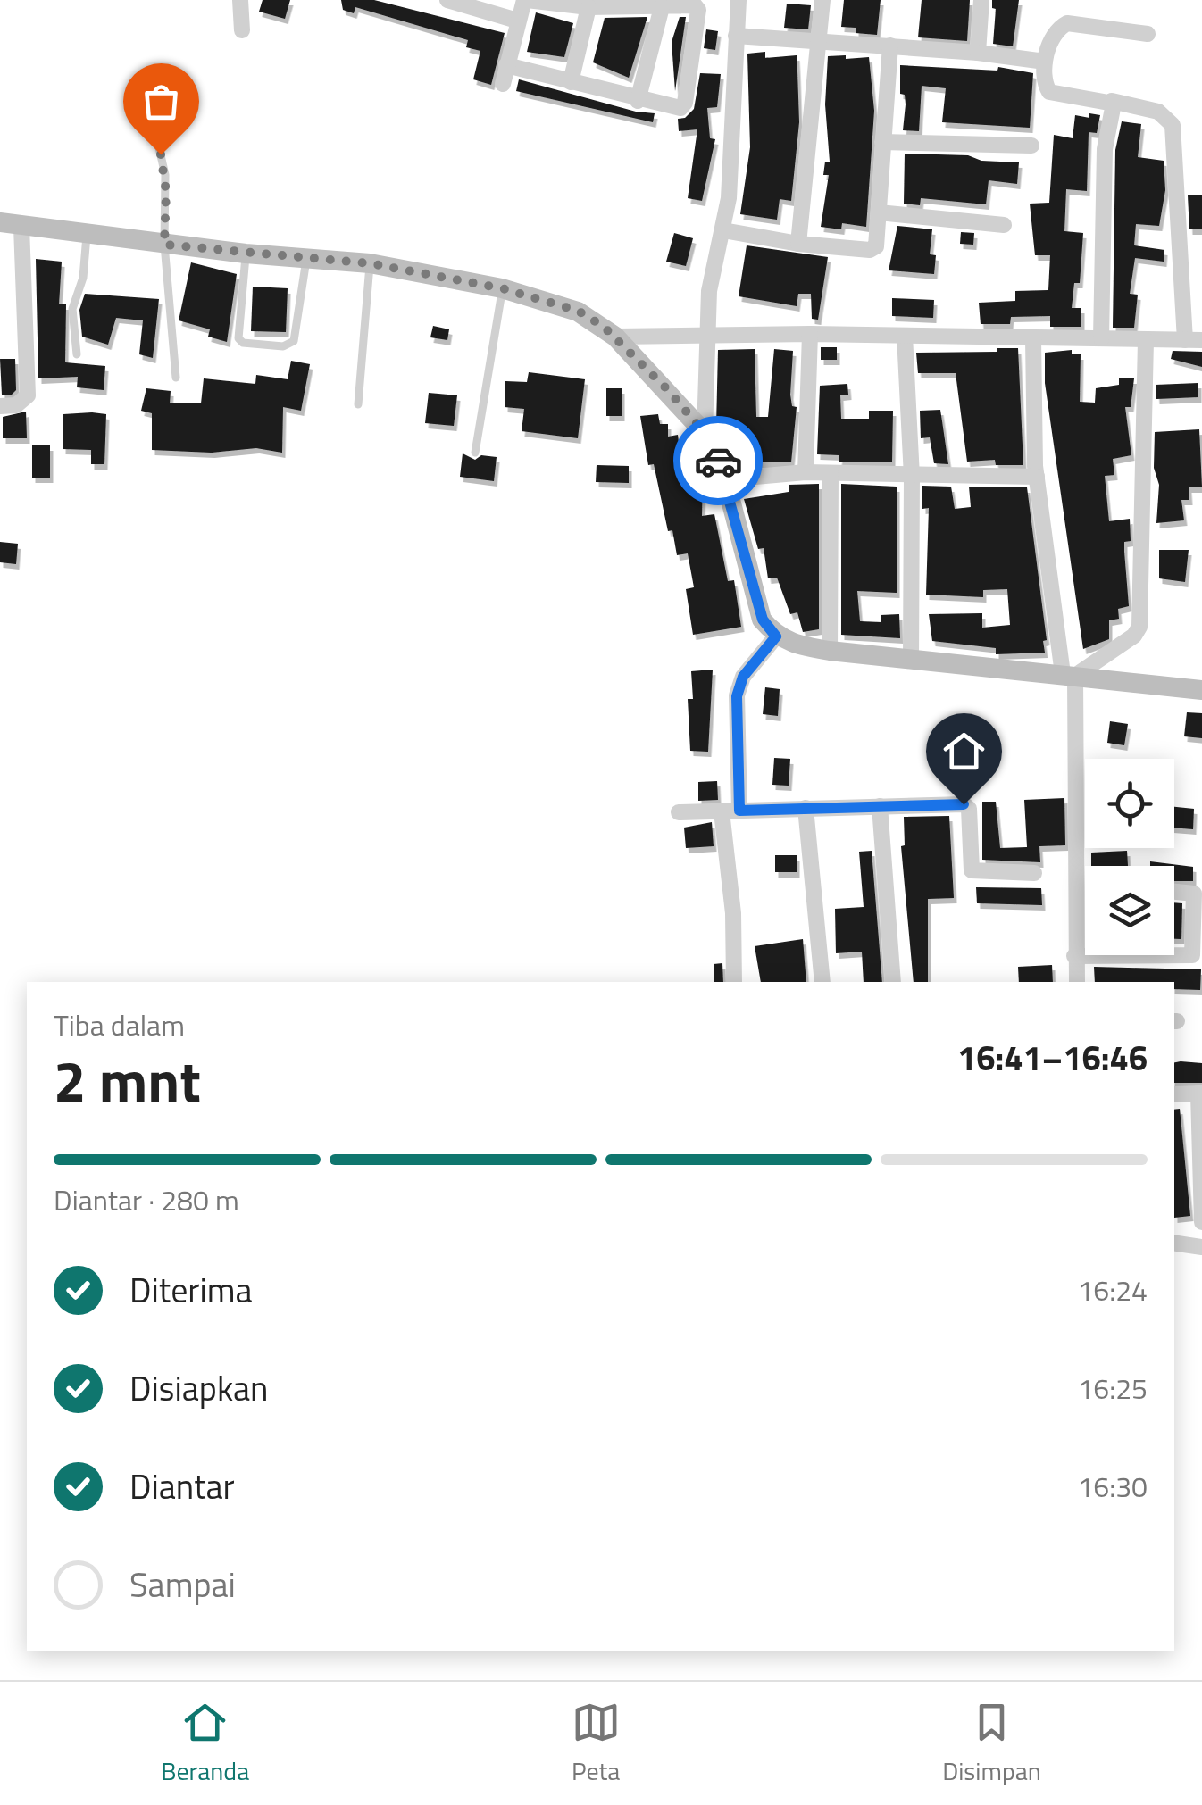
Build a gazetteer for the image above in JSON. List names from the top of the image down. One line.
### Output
{"page":{"heading":["2 mnt","Tiba dalam","16:41–16:46"],"bar":"Diantar · 280 m","list":[["Diterima","16:24"],["Disiapkan","16:25"],["Diantar","16:30"],"Sampai"],"tabs":["Beranda","Peta","Disimpan"]}}
